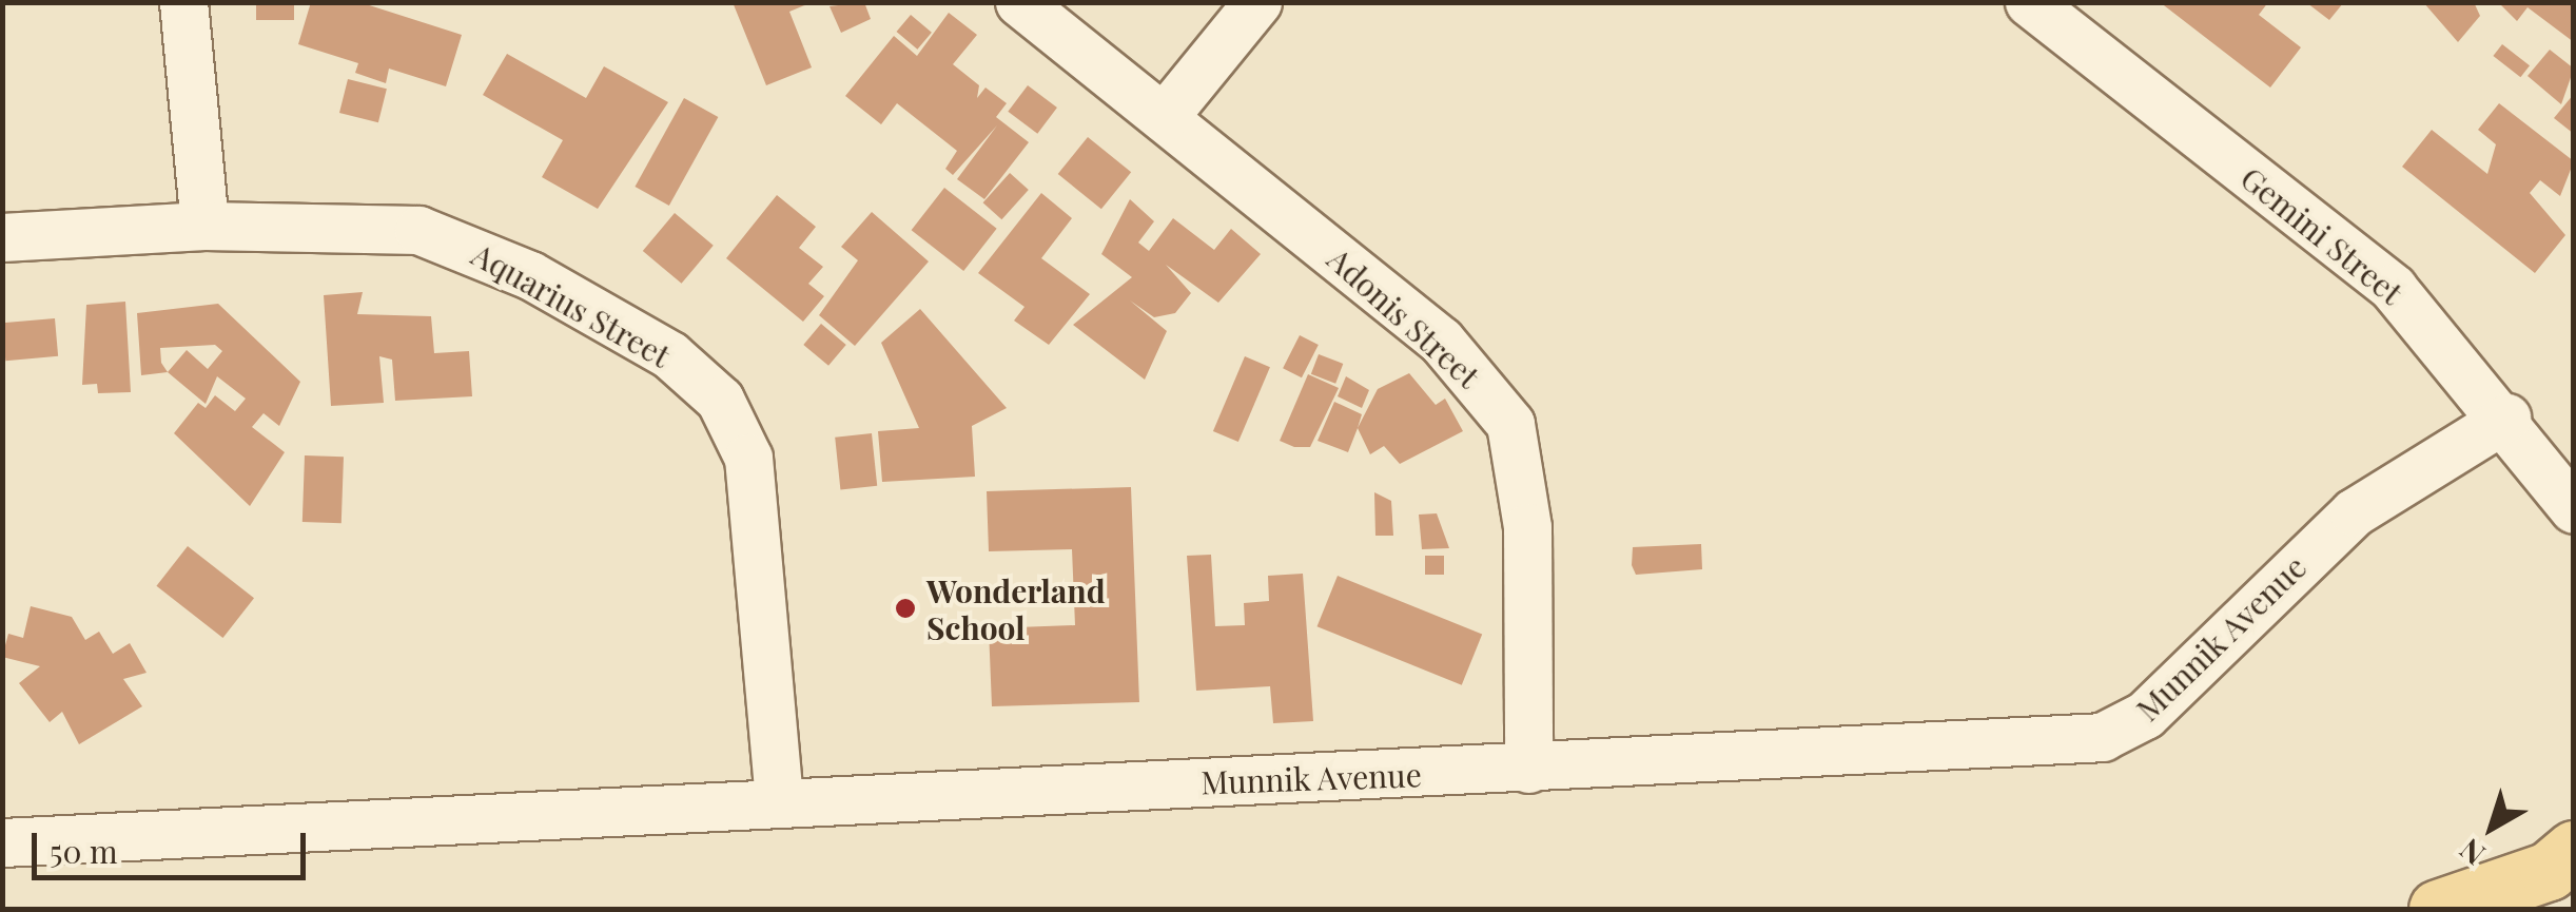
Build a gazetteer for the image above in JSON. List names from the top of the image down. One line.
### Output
{"streets":{"street":["Gemini Street","Aquarius Street","Adonis Street","Munnik Avenue"]},"crossings":[["Gemini Street","Munnik Avenue"],["Aquarius Street","Munnik Avenue"],["Adonis Street","Munnik Avenue"]],"places":["Wonderland School"],"scale_bar":"50 m","north":"bottom left"}
